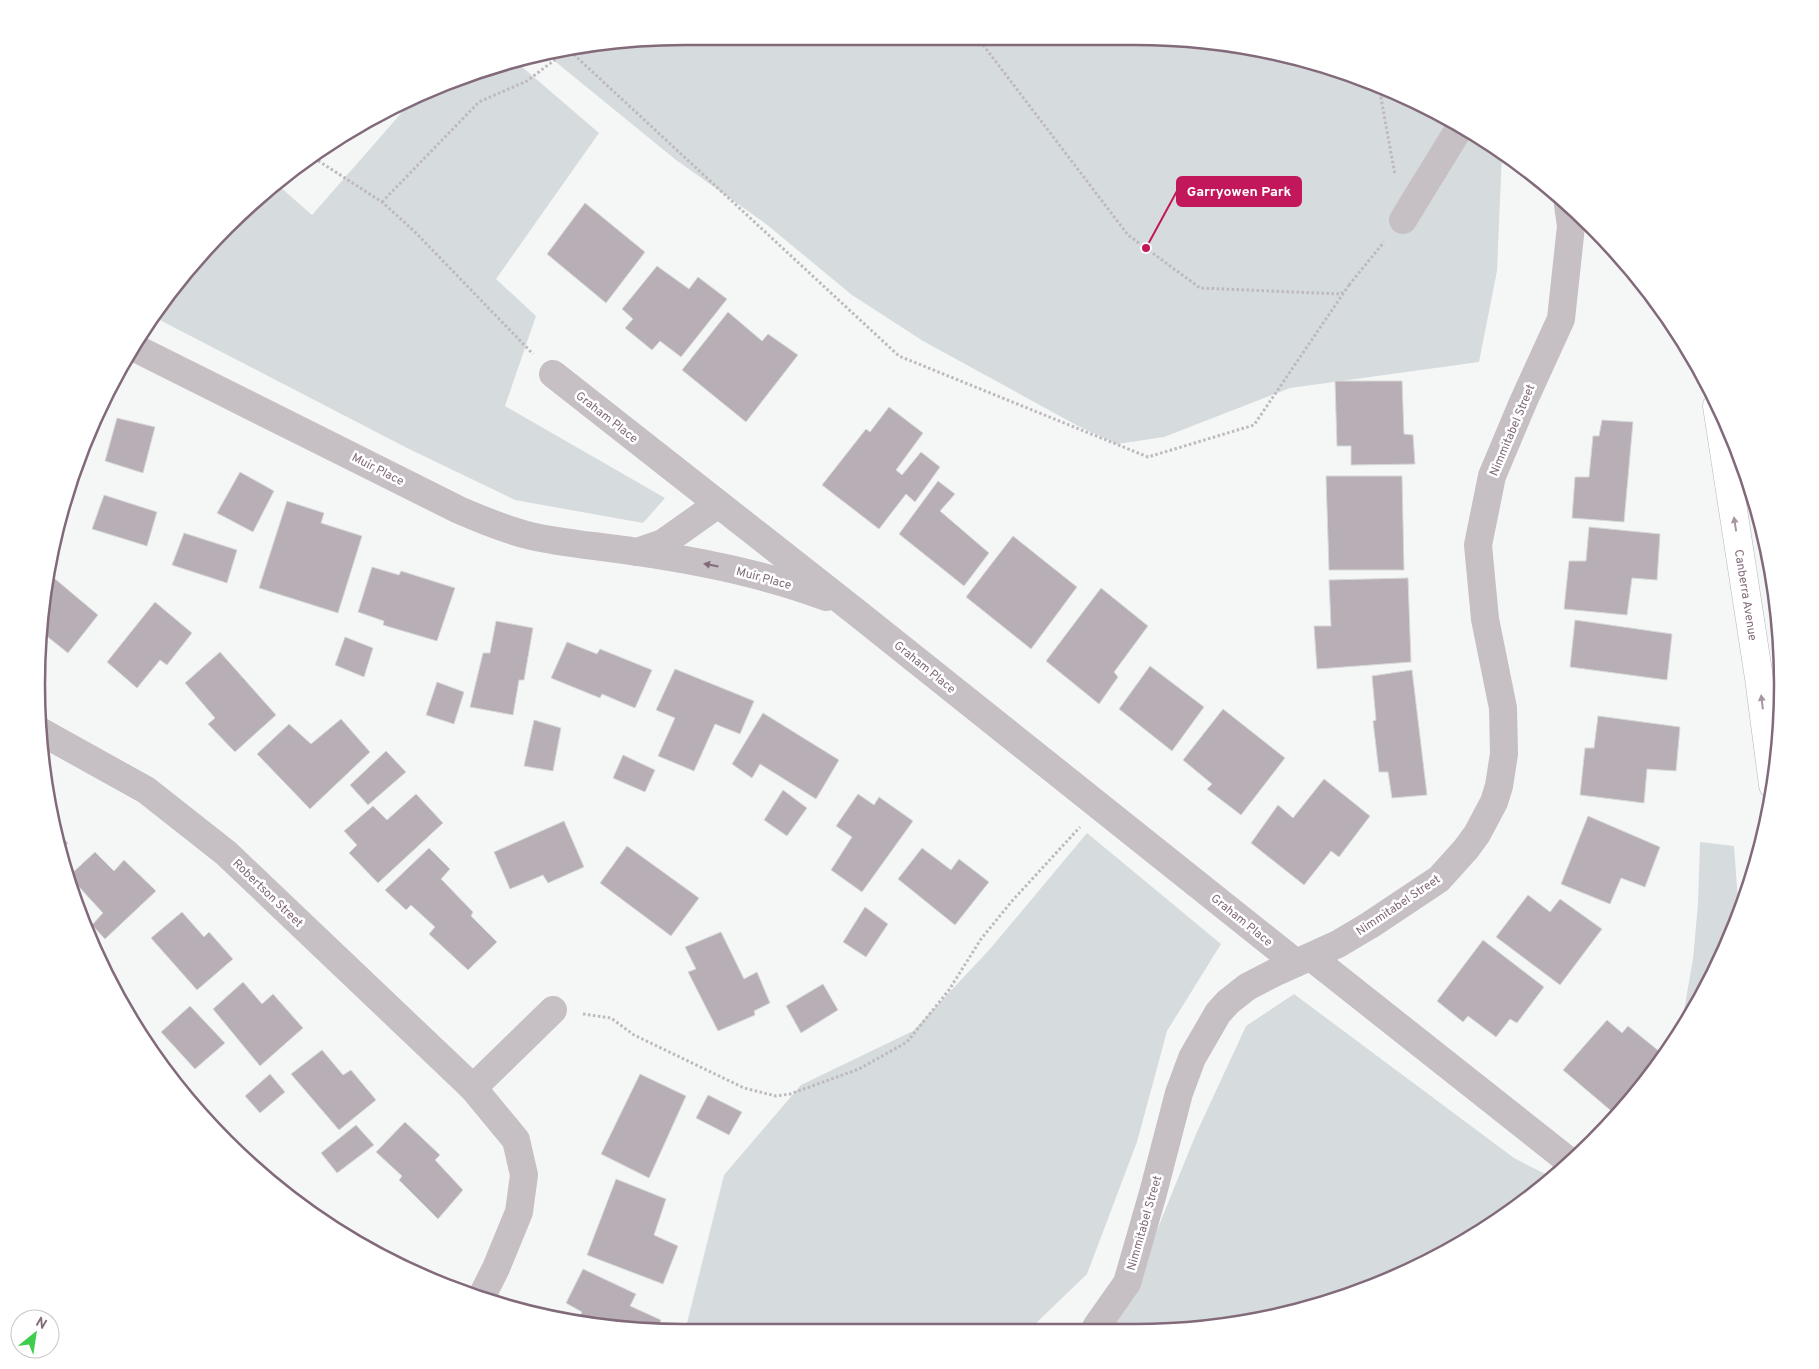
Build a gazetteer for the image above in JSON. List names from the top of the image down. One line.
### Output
{"streets":{"highway":["Canberra Avenue"],"street":["Graham Place","Nimmitabel Street","Muir Place","Robertson Street"]},"crossings":[["Graham Place","Nimmitabel Street"],["Graham Place","Muir Place"]],"one_way":["Canberra Avenue"],"places":["Garryowen Park"],"north":"top right"}
